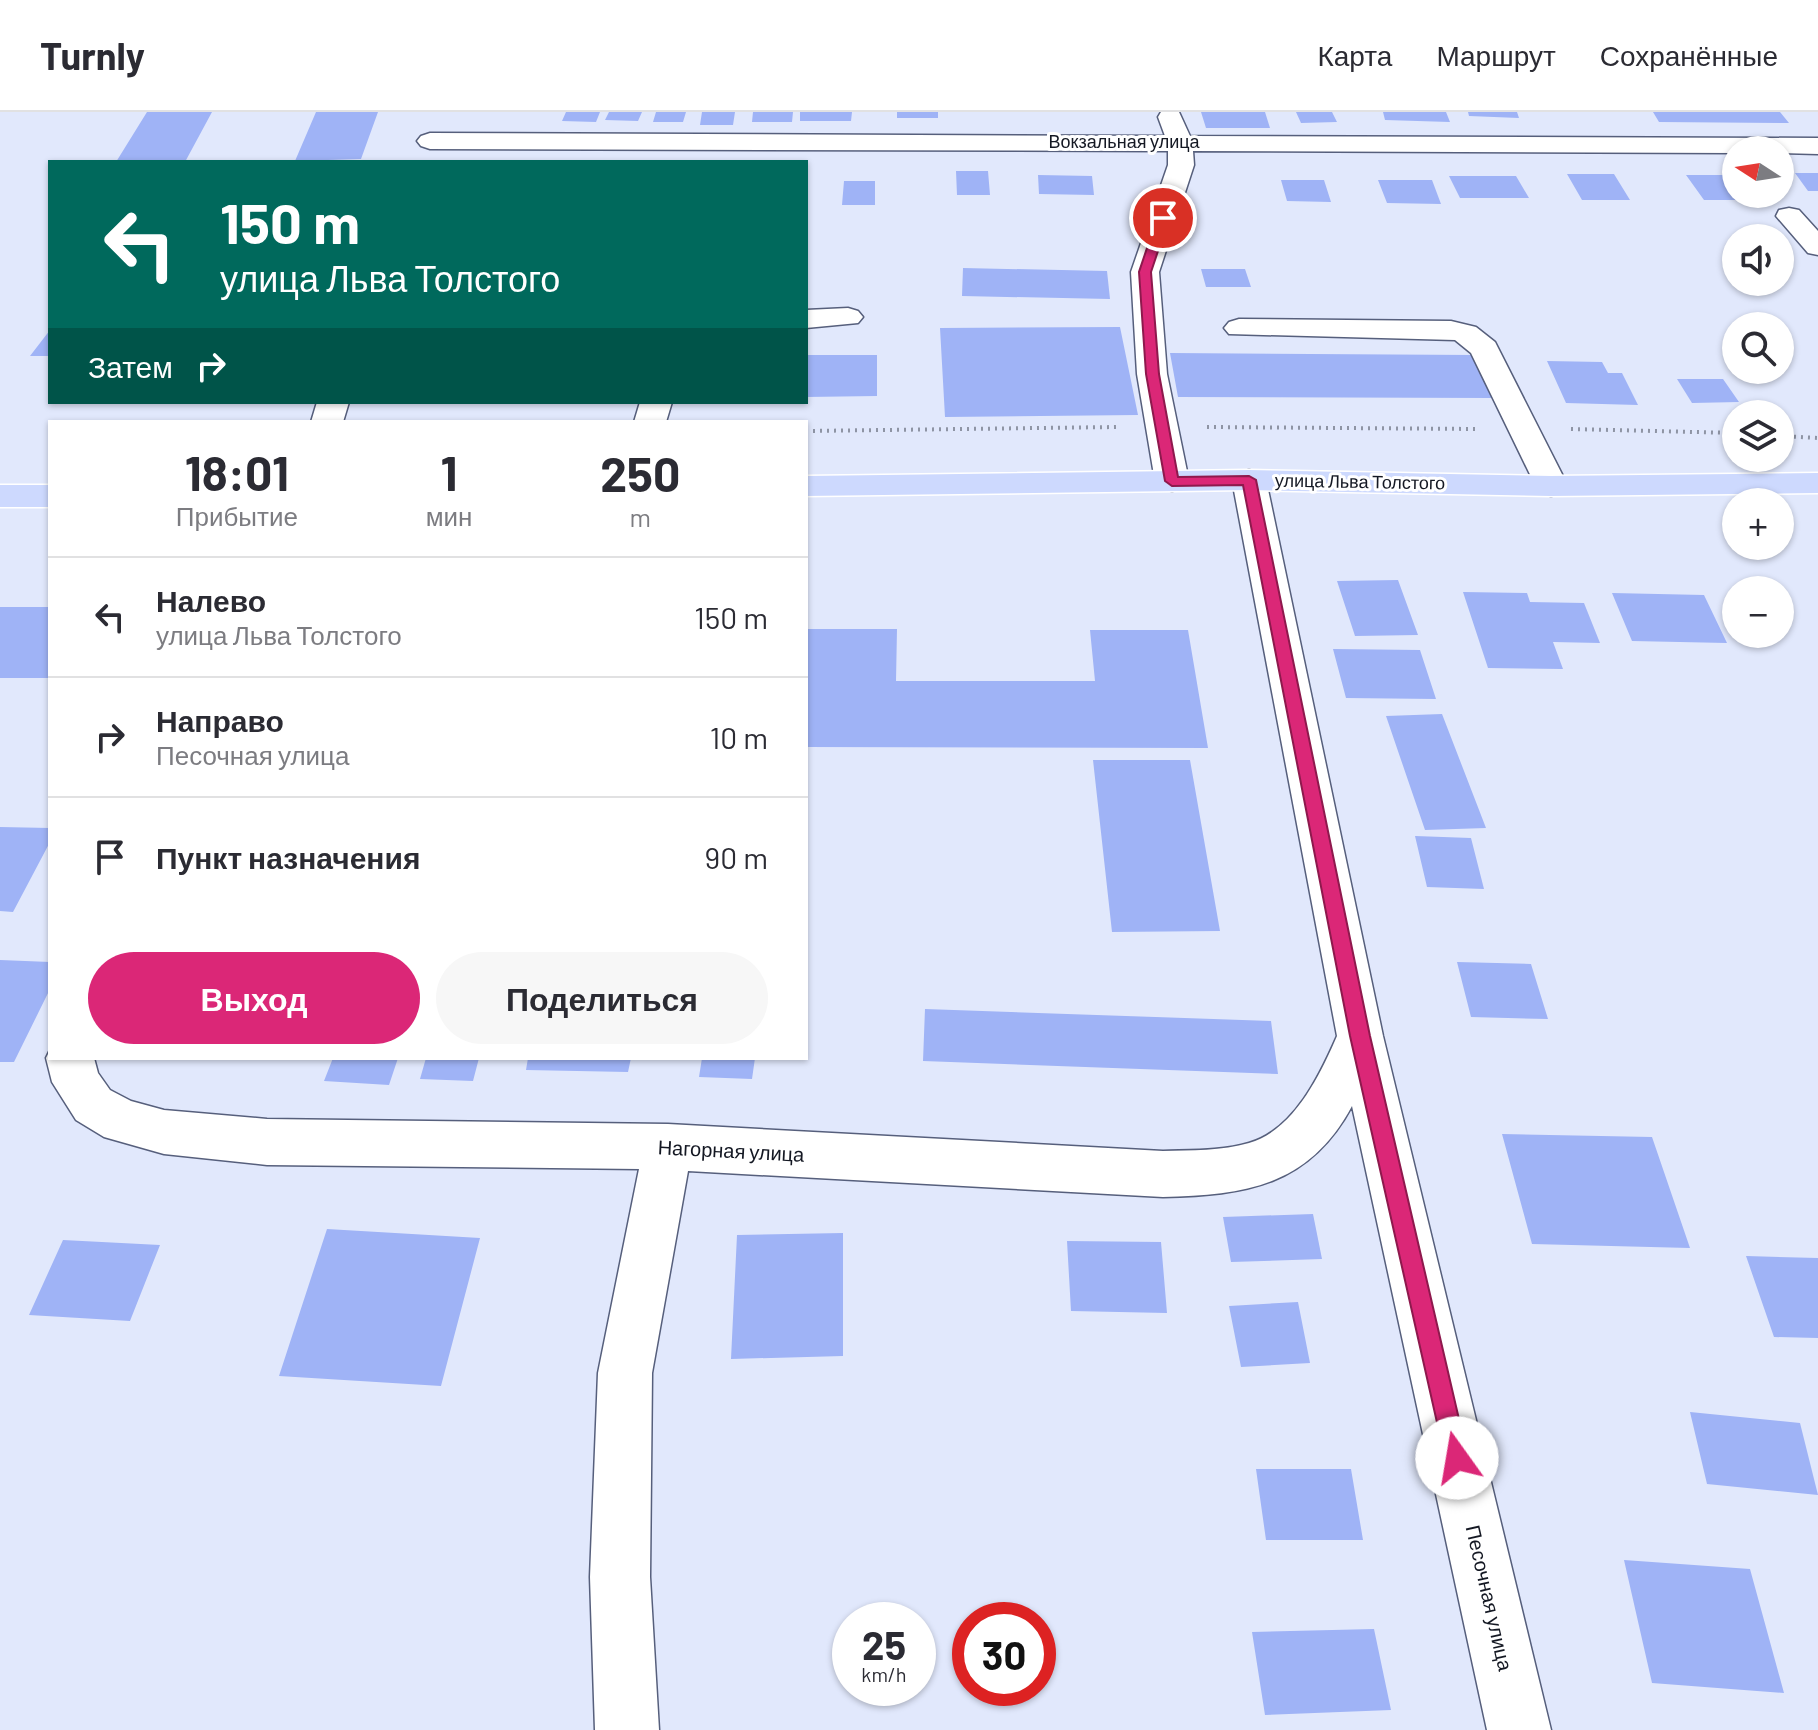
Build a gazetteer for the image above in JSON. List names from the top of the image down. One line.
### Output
{"streets":{"main road":["улица Льва Толстого"],"street":["Вокзальная улица","Нагорная улица","Песочная улица"]},"crossings":[["улица Льва Толстого","Песочная улица"],["Нагорная улица","Песочная улица"]],"north":"left","page":{"header":"Turnly","nav":["Карта","Маршрут","Сохранённые"],"map_buttons":["+","−"],"turn":["150 m","улица Льва Толстого"],"then":"Затем","eta":["18:01","Прибытие","1","мин","250","m"],"list":[{"name":"Налево","note":"улица Льва Толстого","value":"150 m"},{"name":"Направо","note":"Песочная улица","value":"10 m"},{"name":"Пункт назначения","value":"90 m"}],"buttons":["Выход","Поделиться"],"speed":"25 km/h","limit":"30"}}
